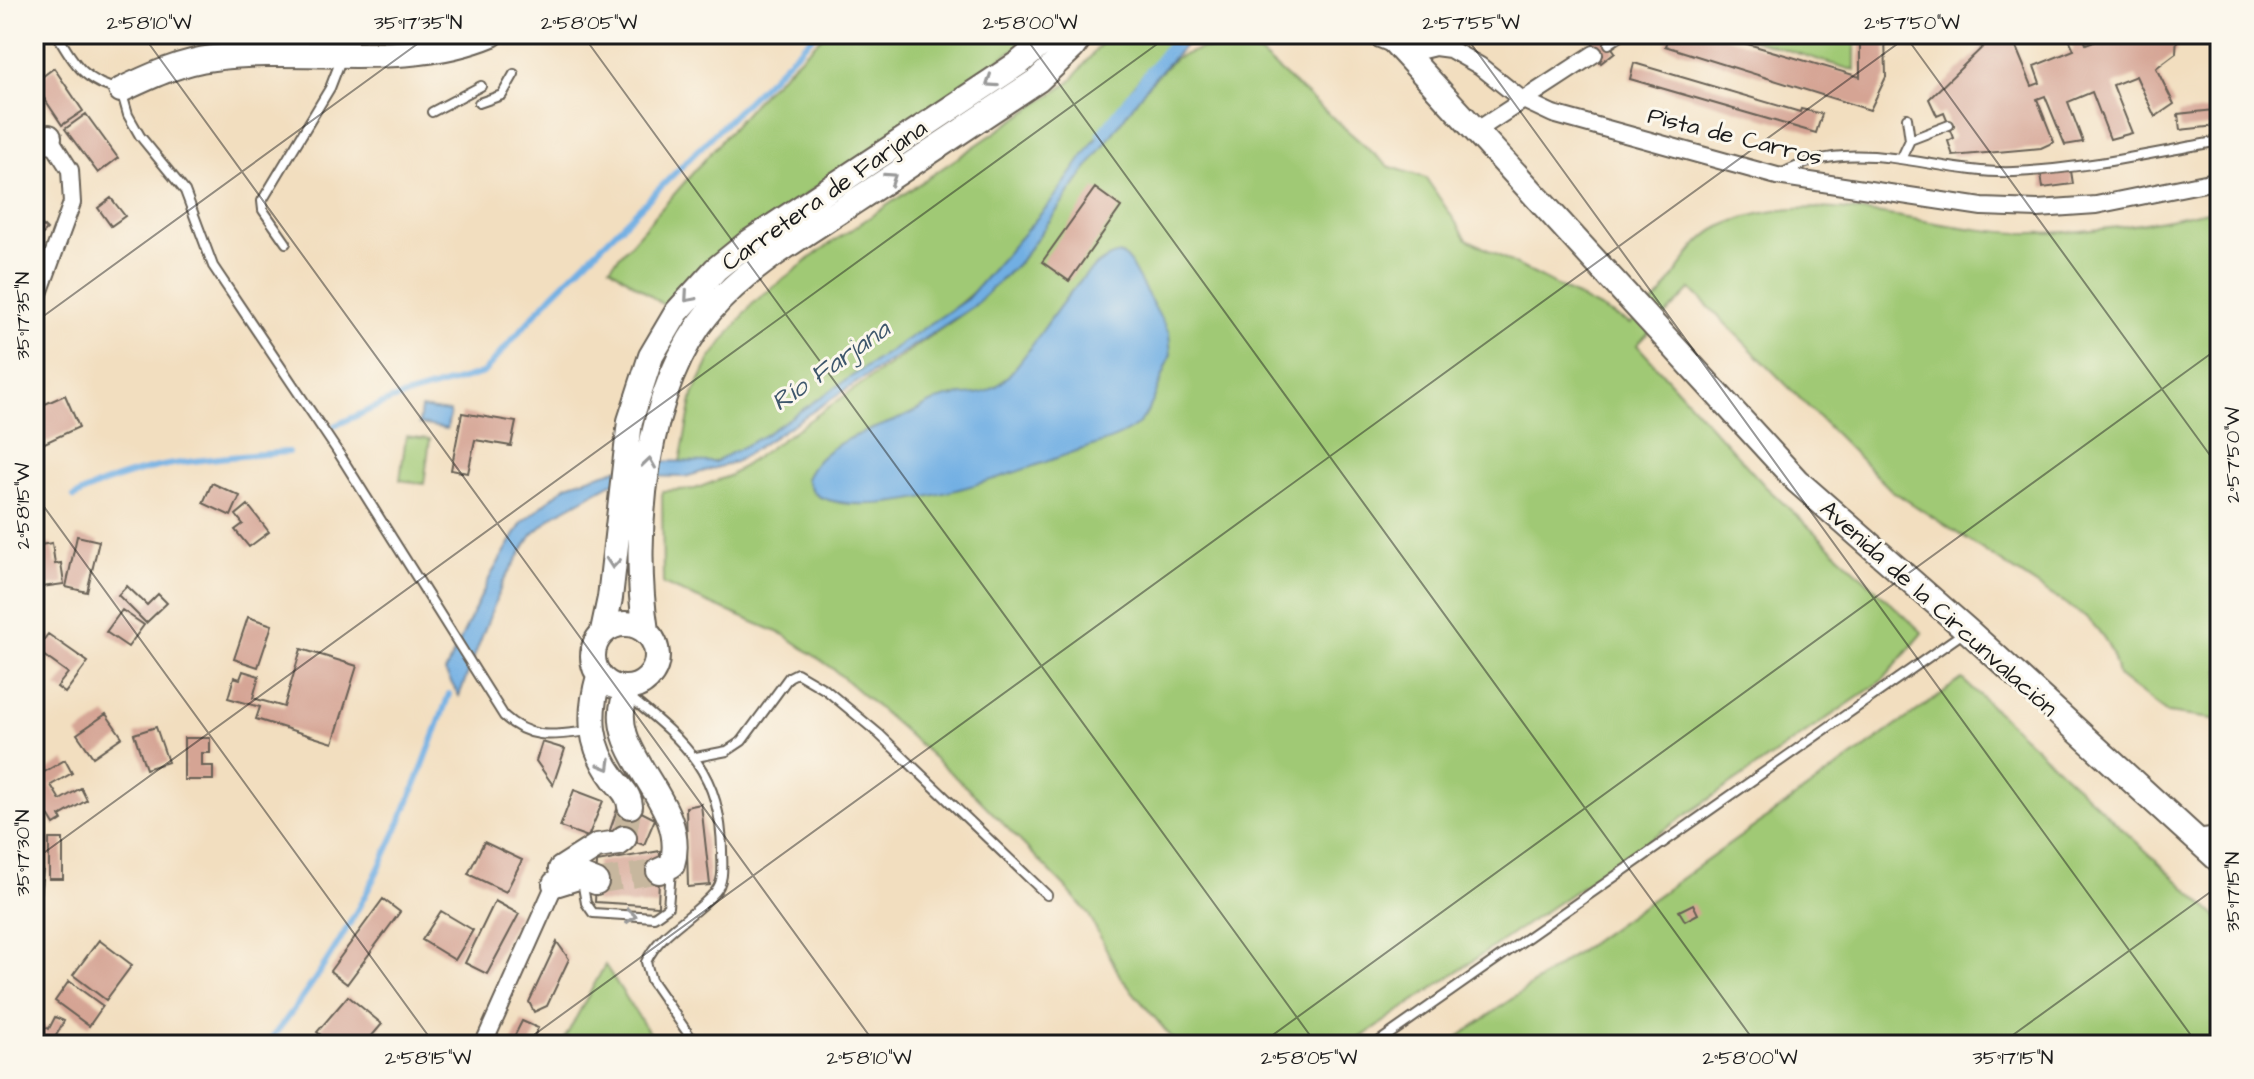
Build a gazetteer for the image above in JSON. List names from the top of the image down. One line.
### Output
{"streets":{"main road":["Carretera de Farjana","Avenida de la Circunvalación"],"street":["Pista de Carros"]},"crossings":[["Pista de Carros","Avenida de la Circunvalación"]],"water":["Río Farjana"],"coordinates":["2°58'10\"W","35°17'35\"N","2°58'05\"W","2°58'00\"W","2°57'55\"W","2°57'50\"W","2°58'15\"W","35°17'30\"N","35°17'15\"N"]}
